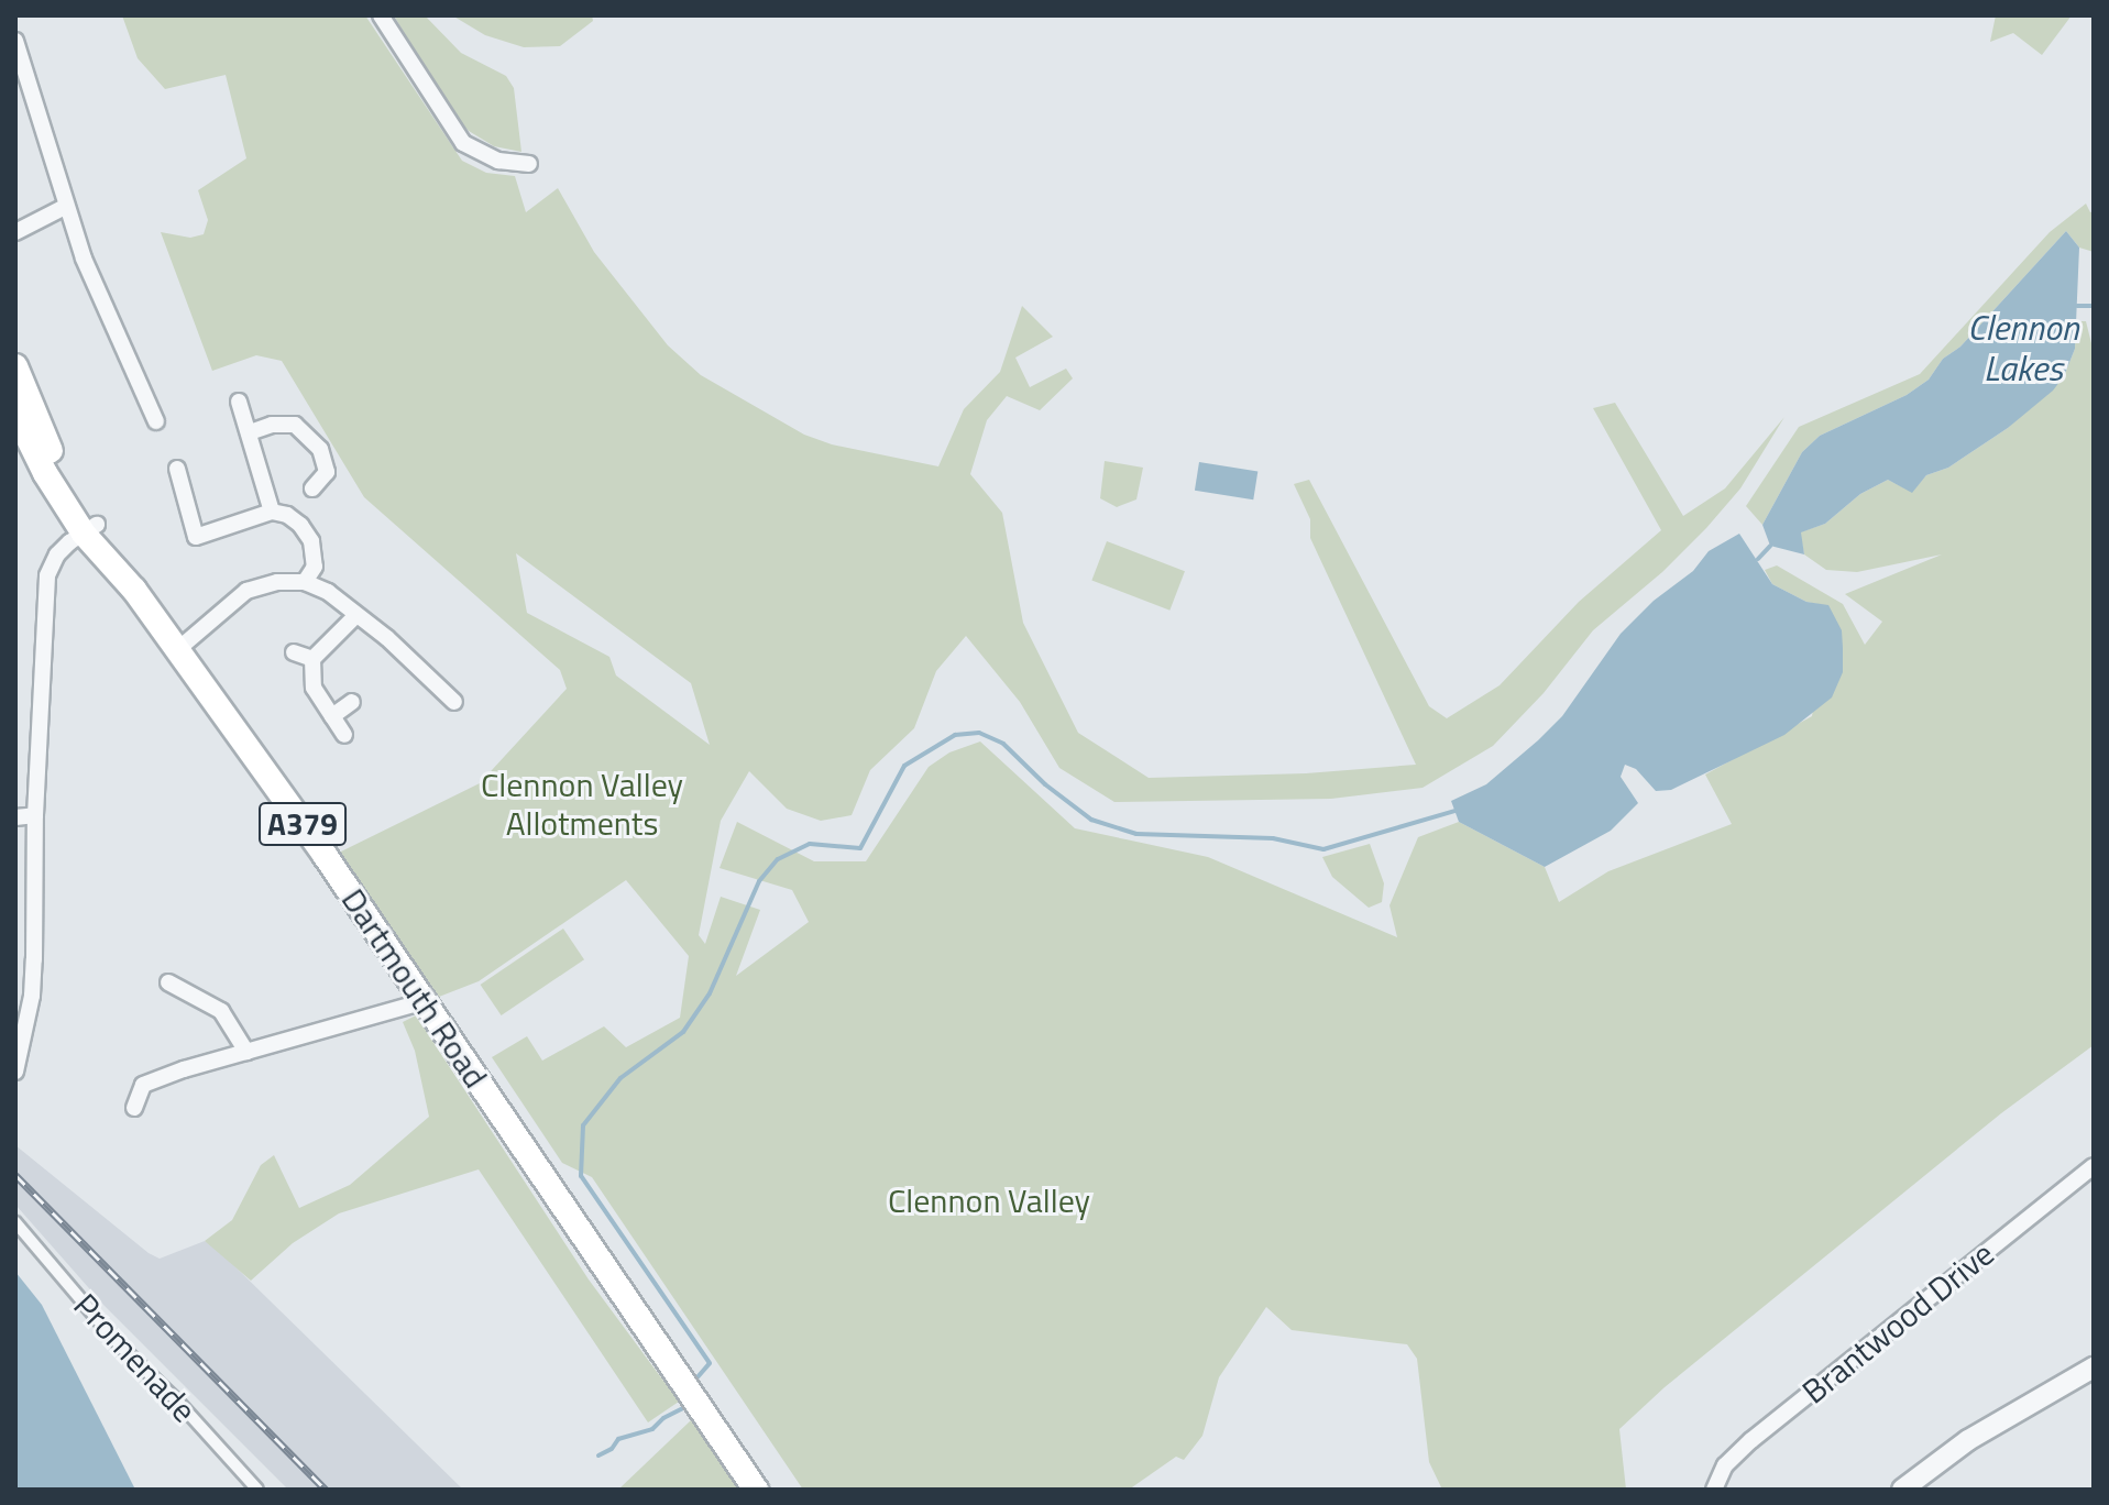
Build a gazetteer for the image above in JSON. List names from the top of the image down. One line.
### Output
{"streets":{"main road":["A379","Dartmouth Road"],"street":["Brantwood Drive","Promenade"]},"water":["Clennon Lakes"],"parks":["Clennon Valley Allotments","Clennon Valley"]}
